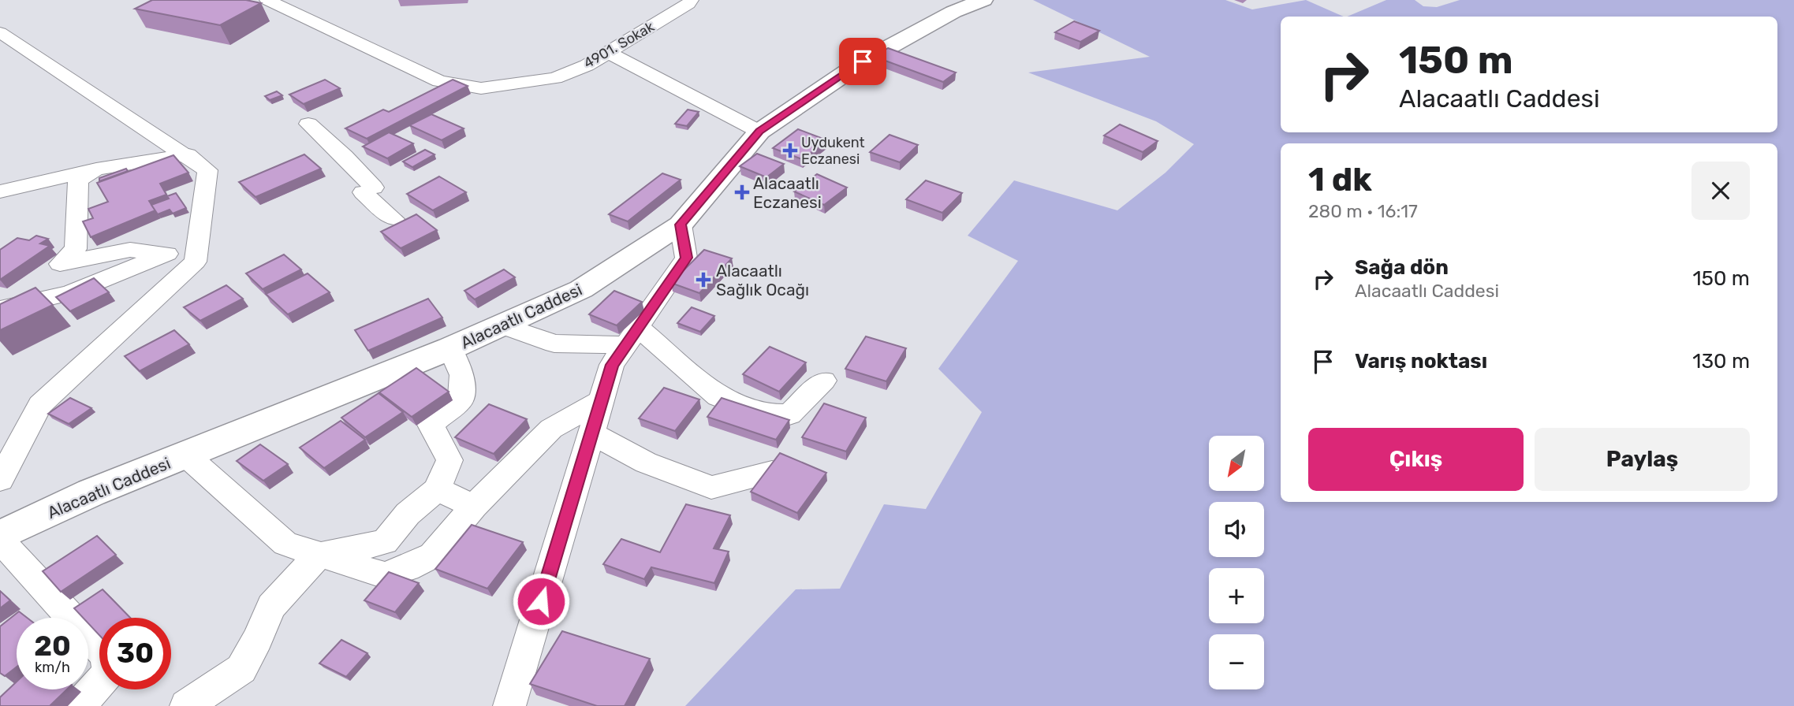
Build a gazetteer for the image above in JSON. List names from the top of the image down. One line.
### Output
{"streets":{"street":["4901. Sokak","Alacaatlı Caddesi"]},"places":{"health":["Uydukent Eczanesi","Alacaatlı Eczanesi","Alacaatlı Sağlık Ocağı"]},"north":"bottom left","page":{"turn":["150 m","Alacaatlı Caddesi"],"heading":["1 dk","280 m · 16:17"],"list":[{"name":"Sağa dön","note":"Alacaatlı Caddesi","value":"150 m"},{"name":"Varış noktası","value":"130 m"}],"buttons":["Çıkış","Paylaş"],"map_buttons":["+","−"],"speed":"20 km/h","limit":"30"}}
